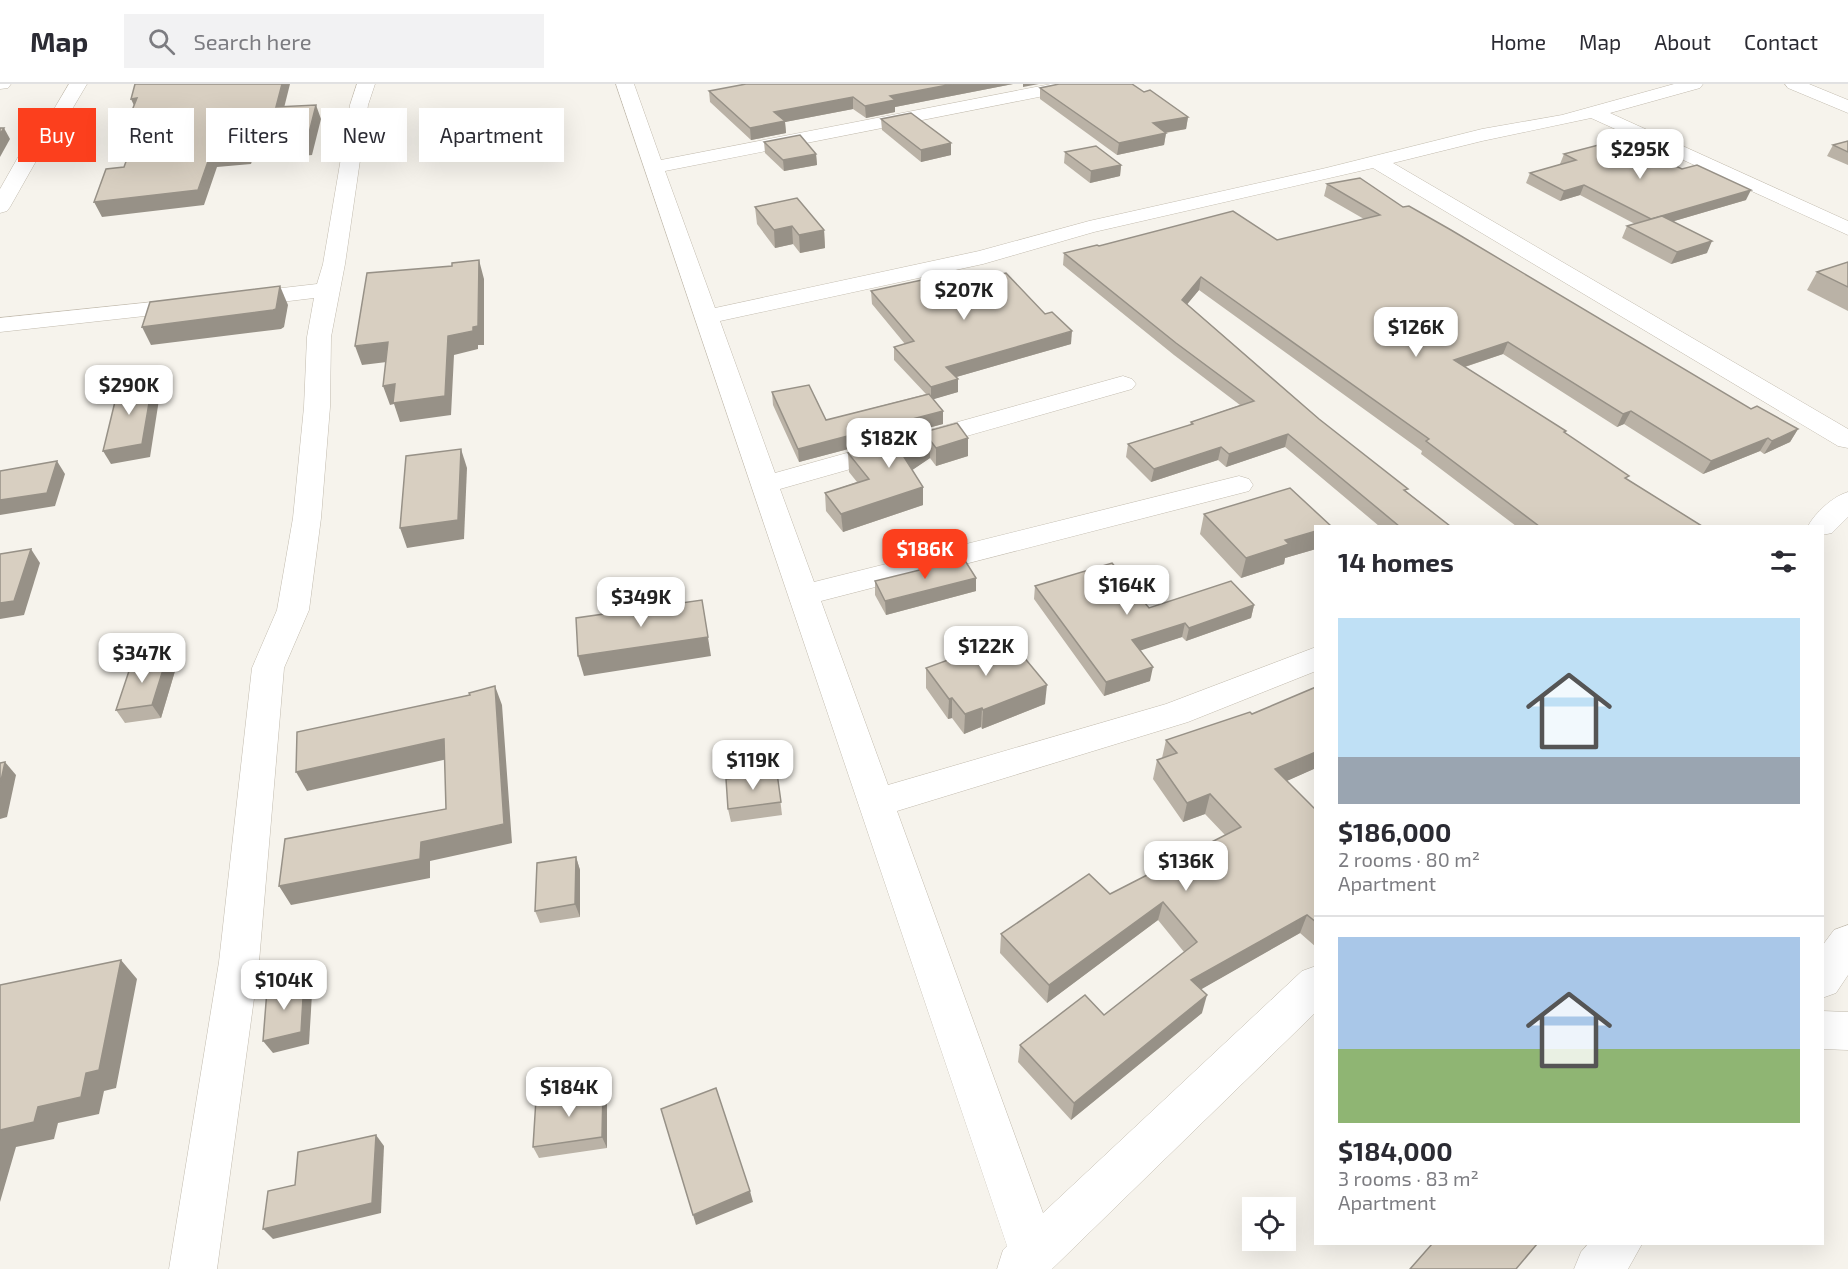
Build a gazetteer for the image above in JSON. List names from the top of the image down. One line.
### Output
{"page":{"header":"Map","search":"Search here","nav":["Home","Map","About","Contact"],"chip":["Buy","Rent","Filters","New","Apartment"],"price":["$295K","$207K","$126K","$290K","$182K","$186K","$164K","$349K","$122K","$347K","$119K","$136K","$104K","$184K"],"heading":"14 homes","list":[{"name":"$186,000","note":"2 rooms · 80 m² · Apartment"},{"name":"$184,000","note":"3 rooms · 83 m² · Apartment"}]}}
